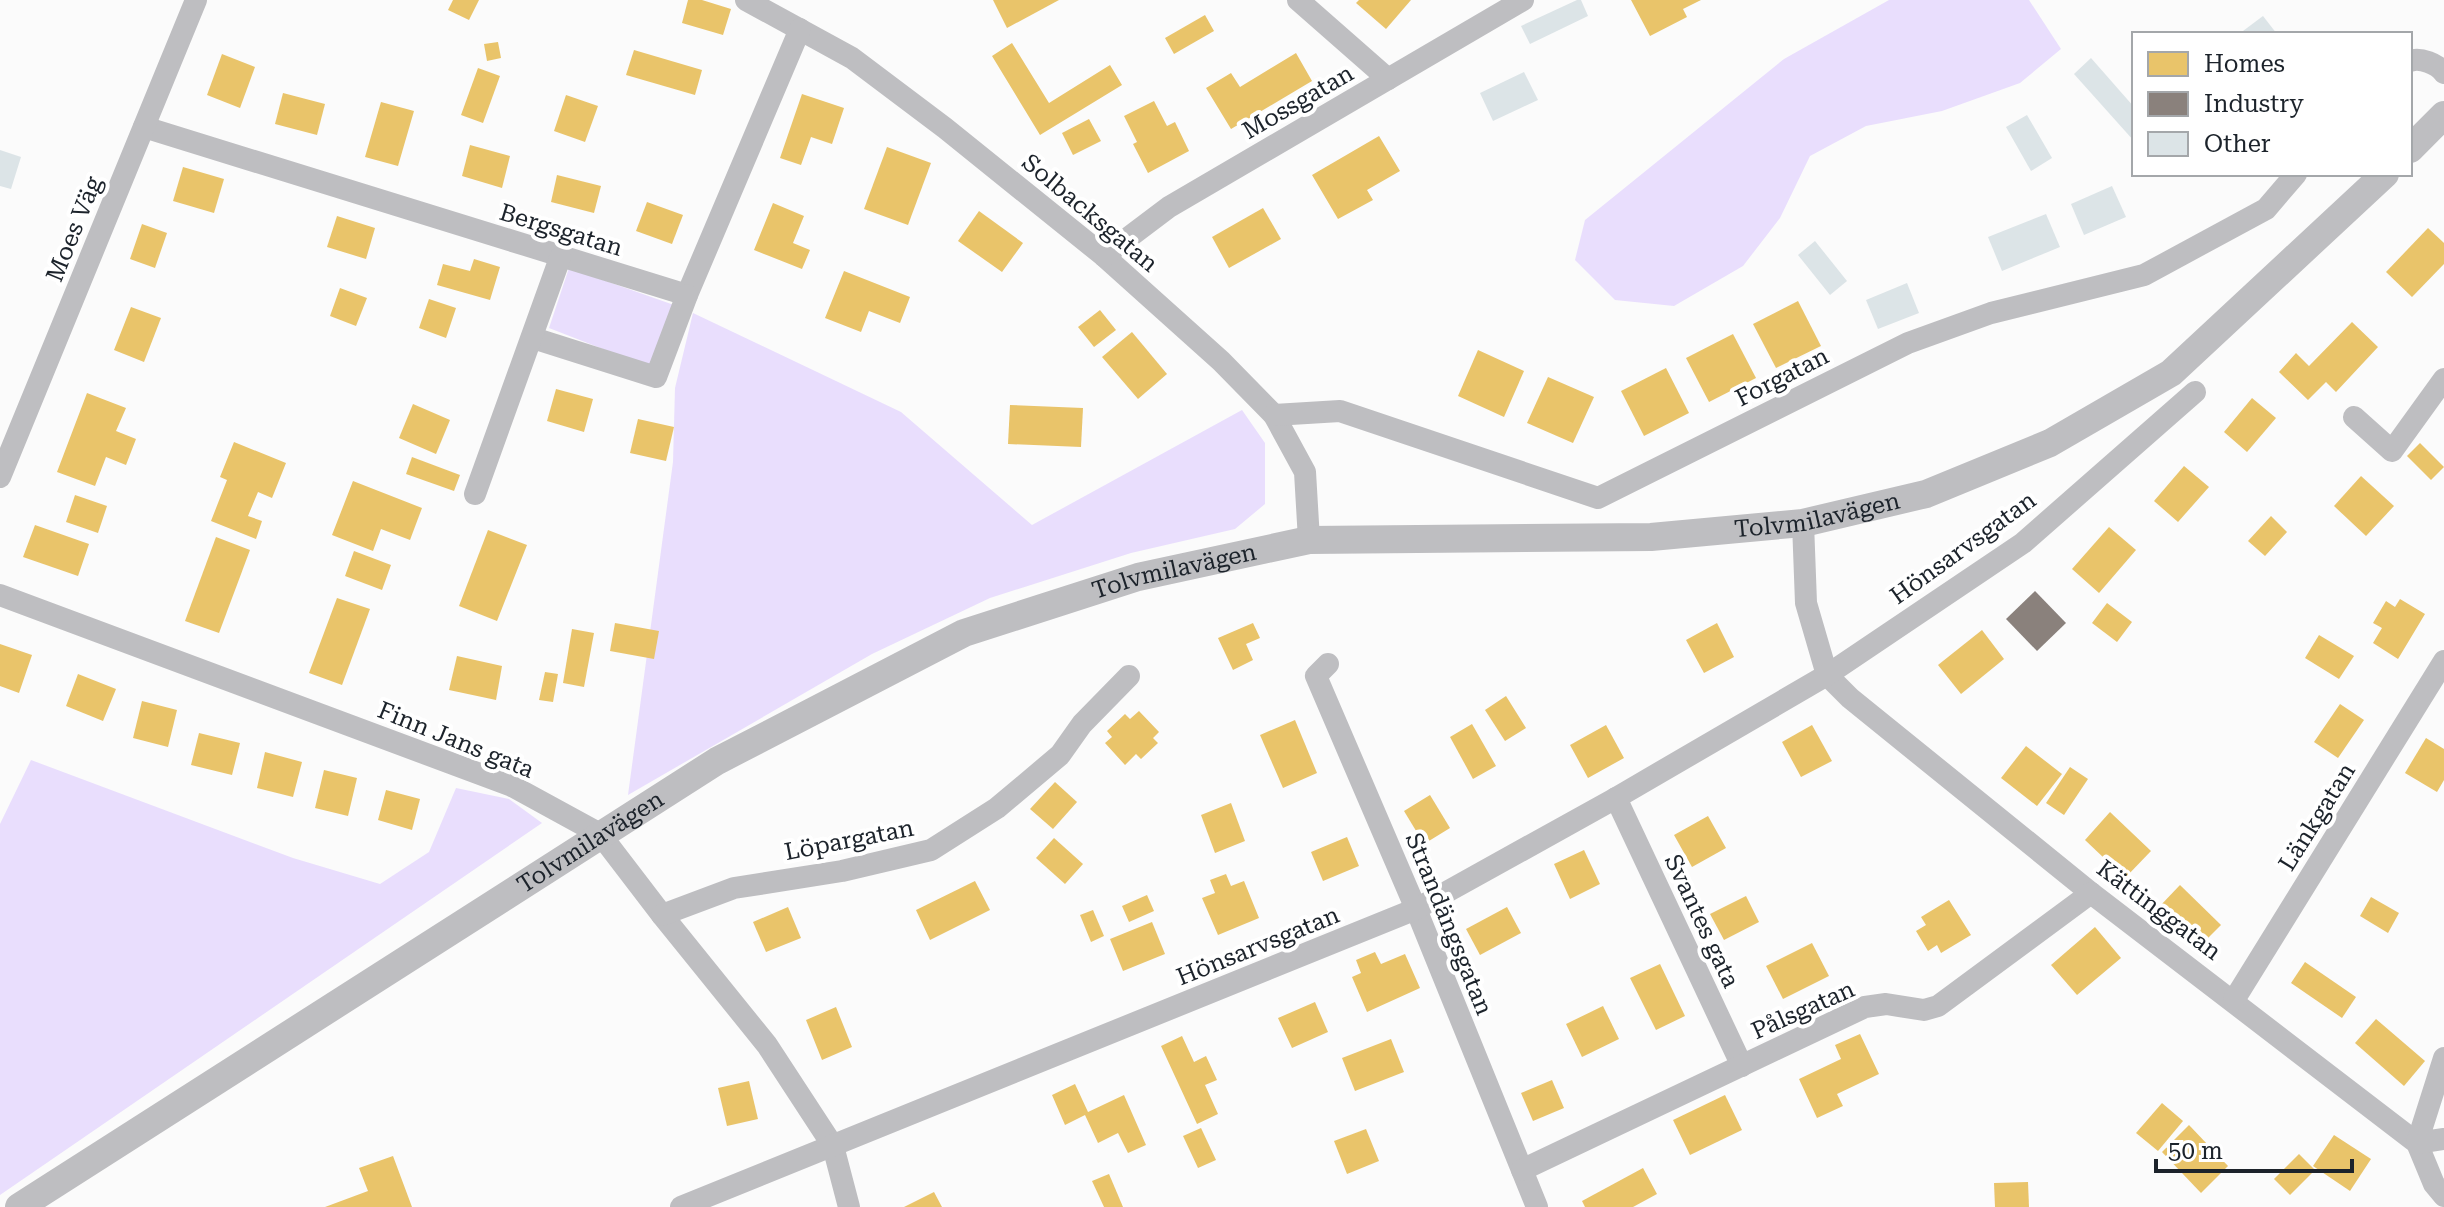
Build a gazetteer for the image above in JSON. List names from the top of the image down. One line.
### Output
{"streets":{"street":["Mossgatan","Solbacksgatan","Moes Väg","Bergsgatan","Forgatan","Tolvmilavägen","Hönsarvsgatan","Finn Jans gata","Länkgatan","Löpargatan","Kättinggatan","Svantes gata","Strandängsgatan","Pålsgatan"]},"crossings":[["Mossgatan","Solbacksgatan"],["Solbacksgatan","Forgatan"],["Solbacksgatan","Tolvmilavägen"],["Moes Väg","Bergsgatan"],["Tolvmilavägen","Finn Jans gata"],["Hönsarvsgatan","Finn Jans gata"],["Hönsarvsgatan","Kättinggatan"],["Hönsarvsgatan","Svantes gata"],["Hönsarvsgatan","Strandängsgatan"],["Finn Jans gata","Löpargatan"],["Länkgatan","Kättinggatan"],["Kättinggatan","Pålsgatan"],["Svantes gata","Pålsgatan"],["Strandängsgatan","Pålsgatan"]],"legend":["Homes","Industry","Other"],"scale_bar":"50 m"}
